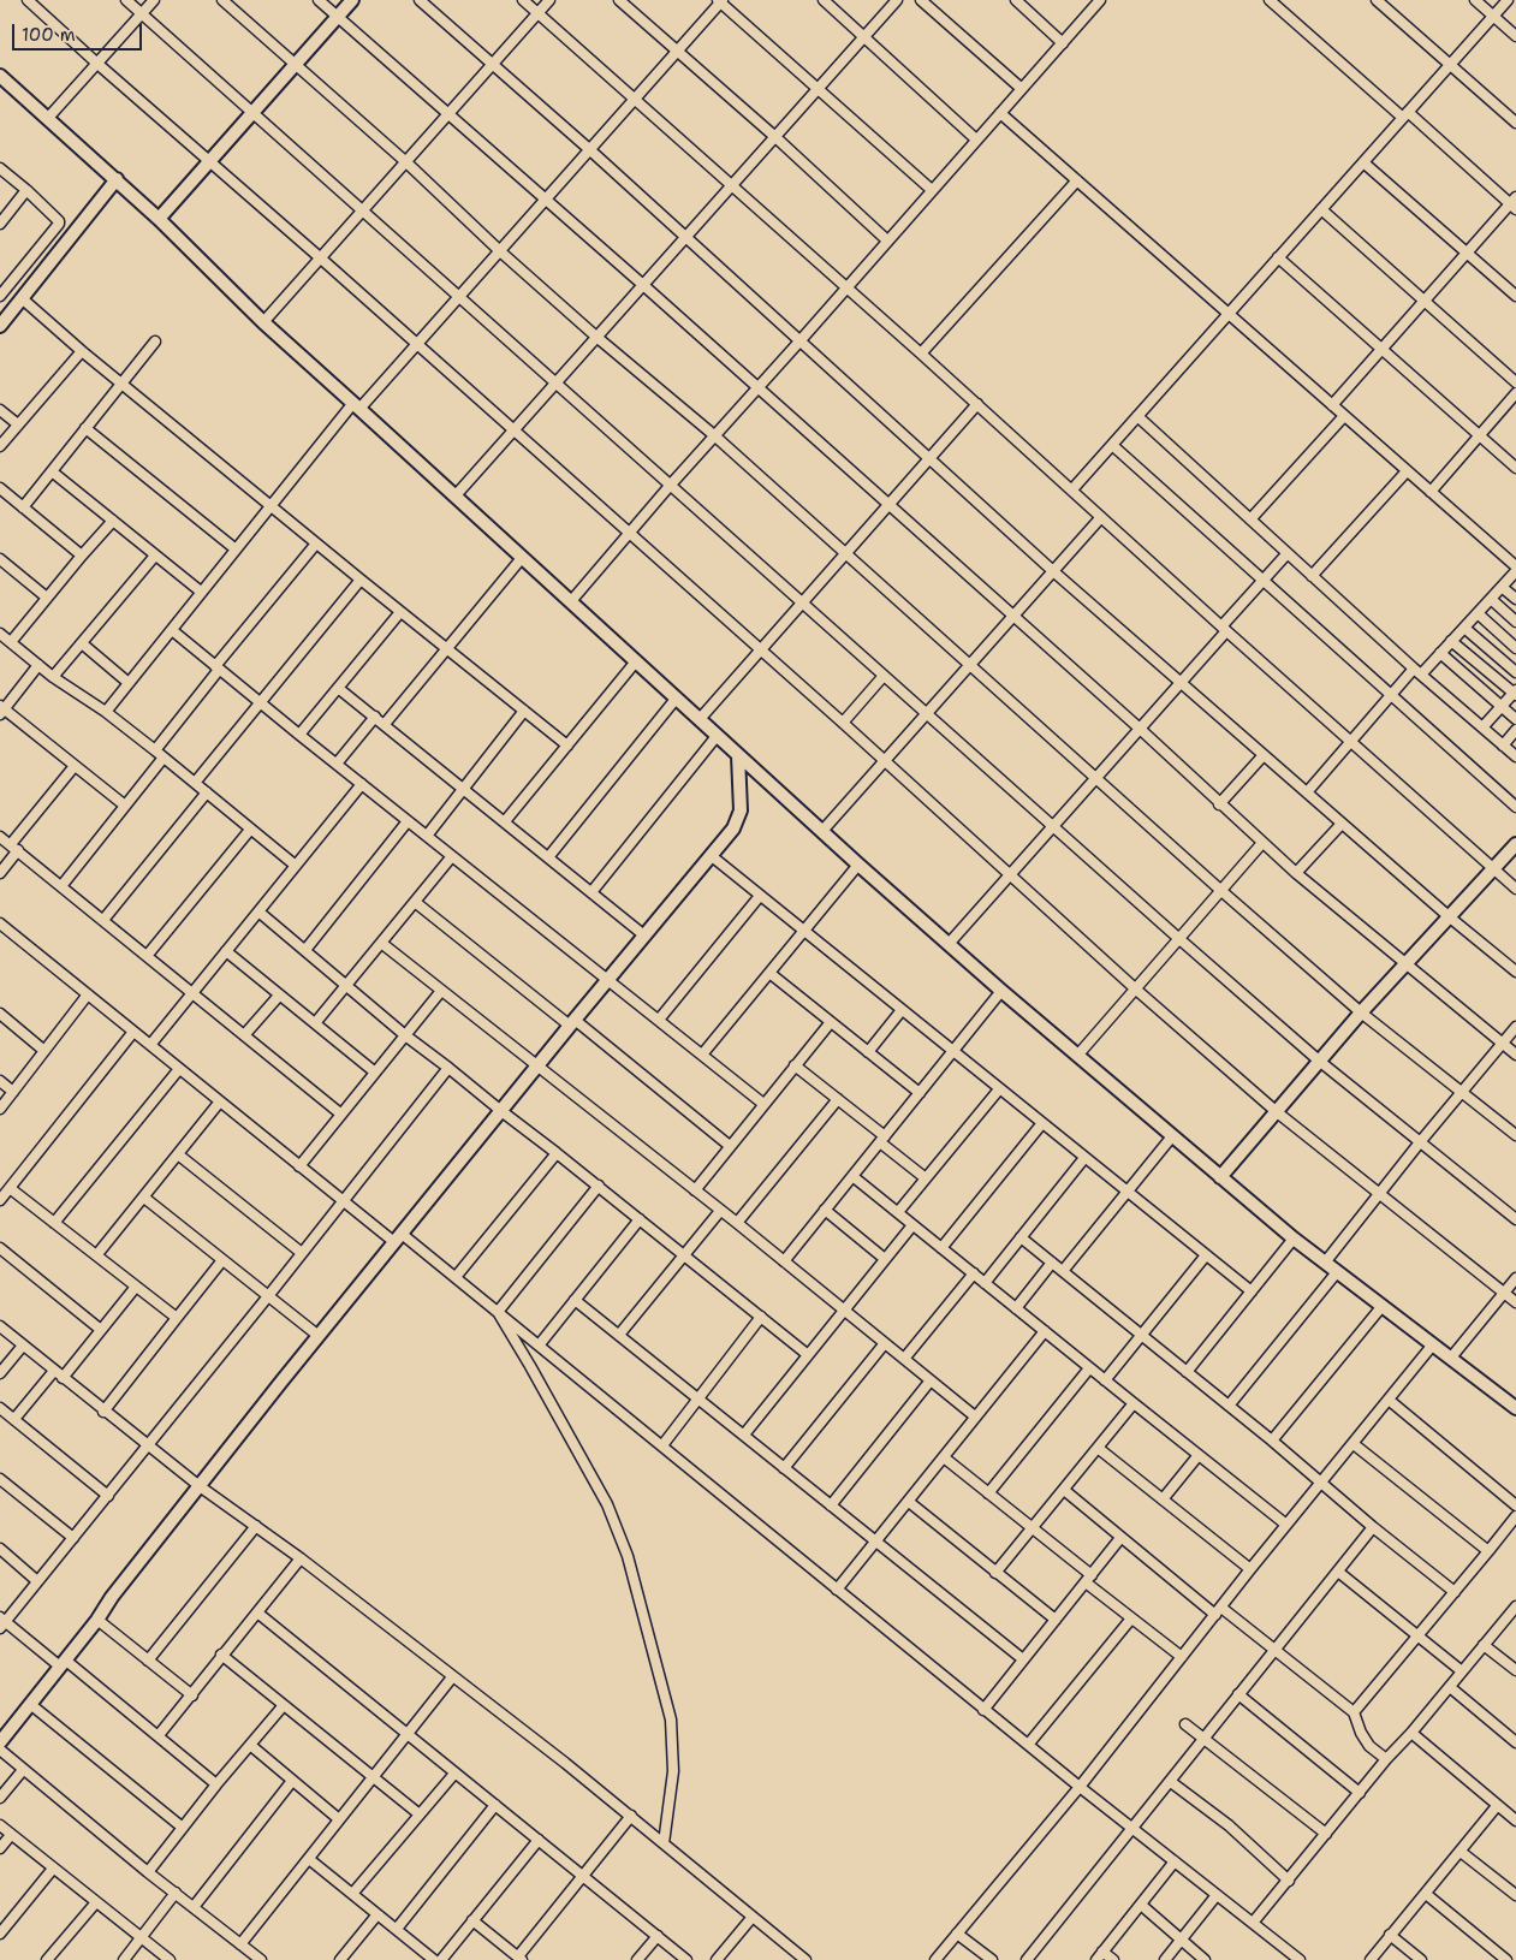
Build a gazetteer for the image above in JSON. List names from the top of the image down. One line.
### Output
{"scale_bar":"100 m"}
